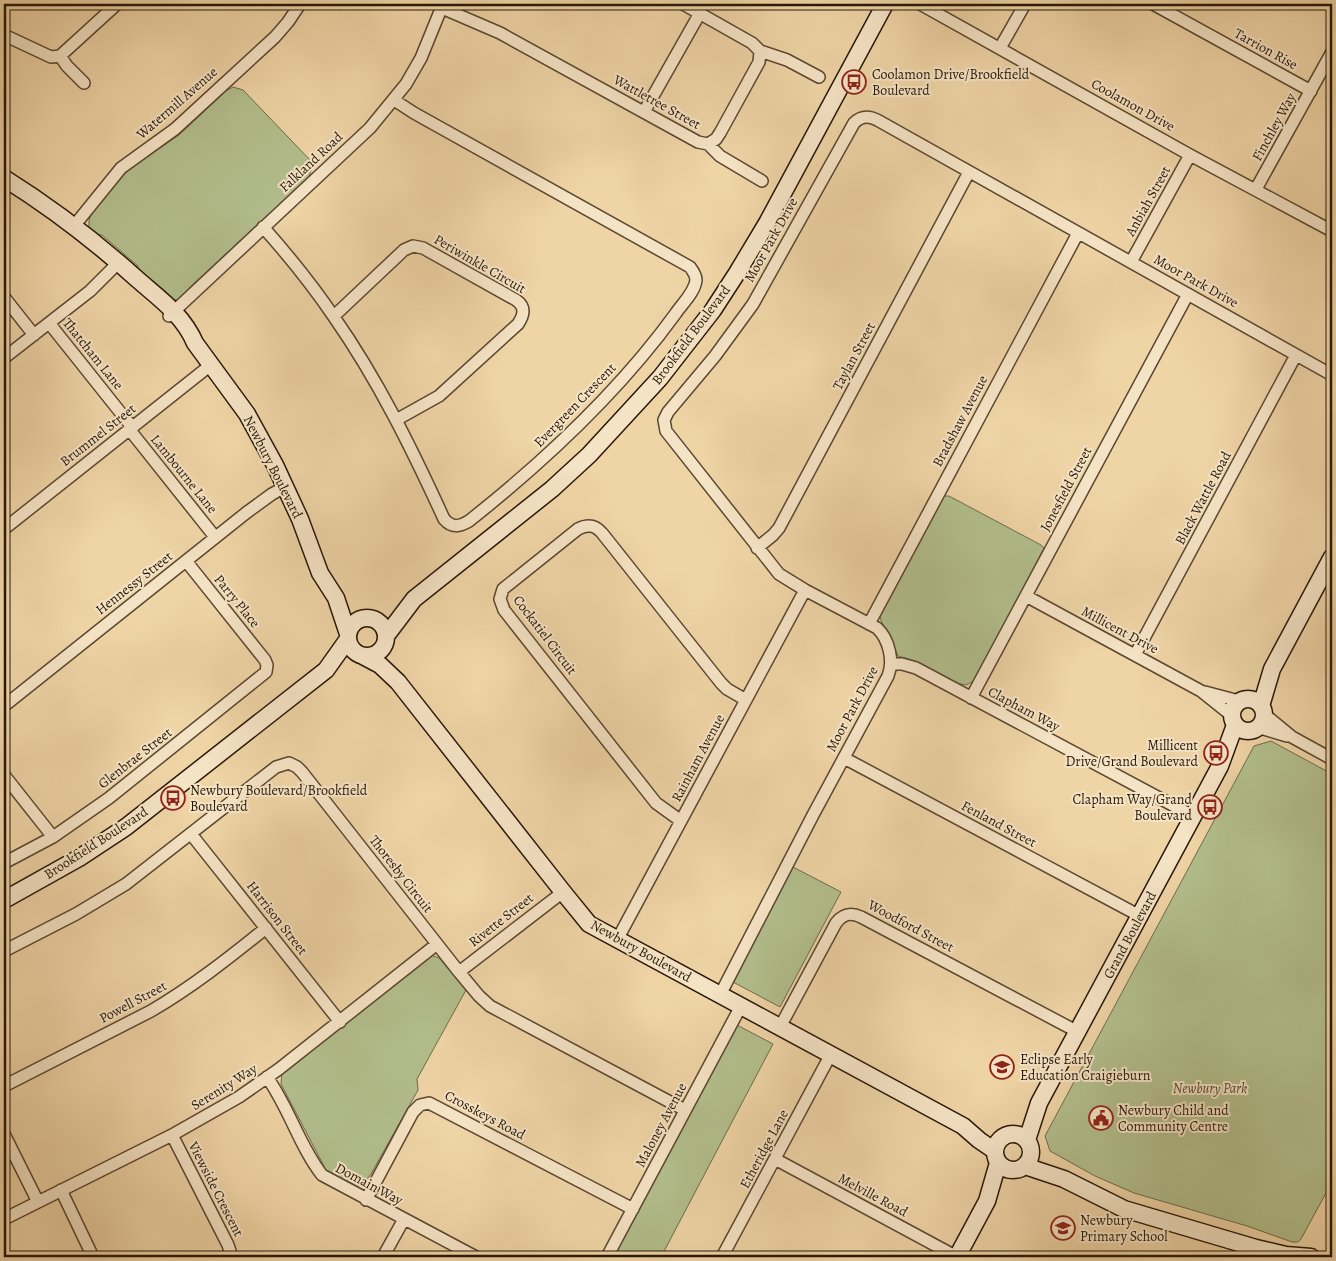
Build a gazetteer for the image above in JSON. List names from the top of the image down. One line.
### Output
{"streets":{"street":["Tarrion Rise","Wattletree Street","Watermill Avenue","Coolamon Drive","Finchley Way","Falkland Road","Anbiah Street","Moor Park Drive","Periwinkle Circuit","Brookfield Boulevard","Thatcham Lane","Taylan Street","Evergreen Crescent","Bradshaw Avenue","Brummel Street","Newbury Boulevard","Lambourne Lane","Jonesfield Street","Black Wattle Road","Hennessy Street","Parry Place","Millicent Drive","Cockatiel Circuit","Clapham Way","Glenbrae Street","Rainham Avenue","Fenland Street","Thoresby Circuit","Harrison Street","Rivette Street","Woodford Street","Grand Boulevard","Powell Street","Serenity Way","Crosskeys Road","Maloney Avenue","Etheridge Lane","Domain Way","Viewside Crescent","Melville Road"]},"crossings":[["Tarrion Rise","Finchley Way"],["Wattletree Street","Falkland Road"],["Watermill Avenue","Newbury Boulevard"],["Coolamon Drive","Finchley Way"],["Coolamon Drive","Anbiah Street"],["Falkland Road","Evergreen Crescent"],["Falkland Road","Newbury Boulevard"],["Anbiah Street","Moor Park Drive"],["Moor Park Drive","Taylan Street"],["Moor Park Drive","Bradshaw Avenue"],["Moor Park Drive","Newbury Boulevard"],["Moor Park Drive","Jonesfield Street"],["Moor Park Drive","Black Wattle Road"],["Moor Park Drive","Clapham Way"],["Moor Park Drive","Rainham Avenue"],["Moor Park Drive","Fenland Street"],["Periwinkle Circuit","Evergreen Crescent"],["Brookfield Boulevard","Newbury Boulevard"],["Thatcham Lane","Brummel Street"],["Thatcham Lane","Lambourne Lane"],["Brummel Street","Newbury Boulevard"],["Brummel Street","Lambourne Lane"],["Newbury Boulevard","Hennessy Street"],["Newbury Boulevard","Rainham Avenue"],["Newbury Boulevard","Rivette Street"],["Newbury Boulevard","Woodford Street"],["Newbury Boulevard","Grand Boulevard"],["Newbury Boulevard","Maloney Avenue"],["Newbury Boulevard","Etheridge Lane"],["Lambourne Lane","Hennessy Street"],["Jonesfield Street","Millicent Drive"],["Jonesfield Street","Clapham Way"],["Black Wattle Road","Millicent Drive"],["Hennessy Street","Parry Place"],["Parry Place","Glenbrae Street"],["Millicent Drive","Grand Boulevard"],["Cockatiel Circuit","Rainham Avenue"],["Clapham Way","Grand Boulevard"],["Fenland Street","Grand Boulevard"],["Thoresby Circuit","Harrison Street"],["Thoresby Circuit","Rivette Street"],["Thoresby Circuit","Serenity Way"],["Thoresby Circuit","Maloney Avenue"],["Harrison Street","Powell Street"],["Harrison Street","Serenity Way"],["Woodford Street","Grand Boulevard"],["Serenity Way","Domain Way"],["Serenity Way","Viewside Crescent"],["Crosskeys Road","Maloney Avenue"],["Crosskeys Road","Domain Way"],["Etheridge Lane","Melville Road"]],"parks":["Newbury Park"],"places":{"bus stop":["Coolamon Drive/Brookfield Boulevard","Millicent Drive/Grand Boulevard","Newbury Boulevard/Brookfield Boulevard","Clapham Way/Grand Boulevard"],"school or university":["Eclipse Early Education Craigieburn","Newbury Primary School"],"public building":["Newbury Child and Community Centre"]}}
